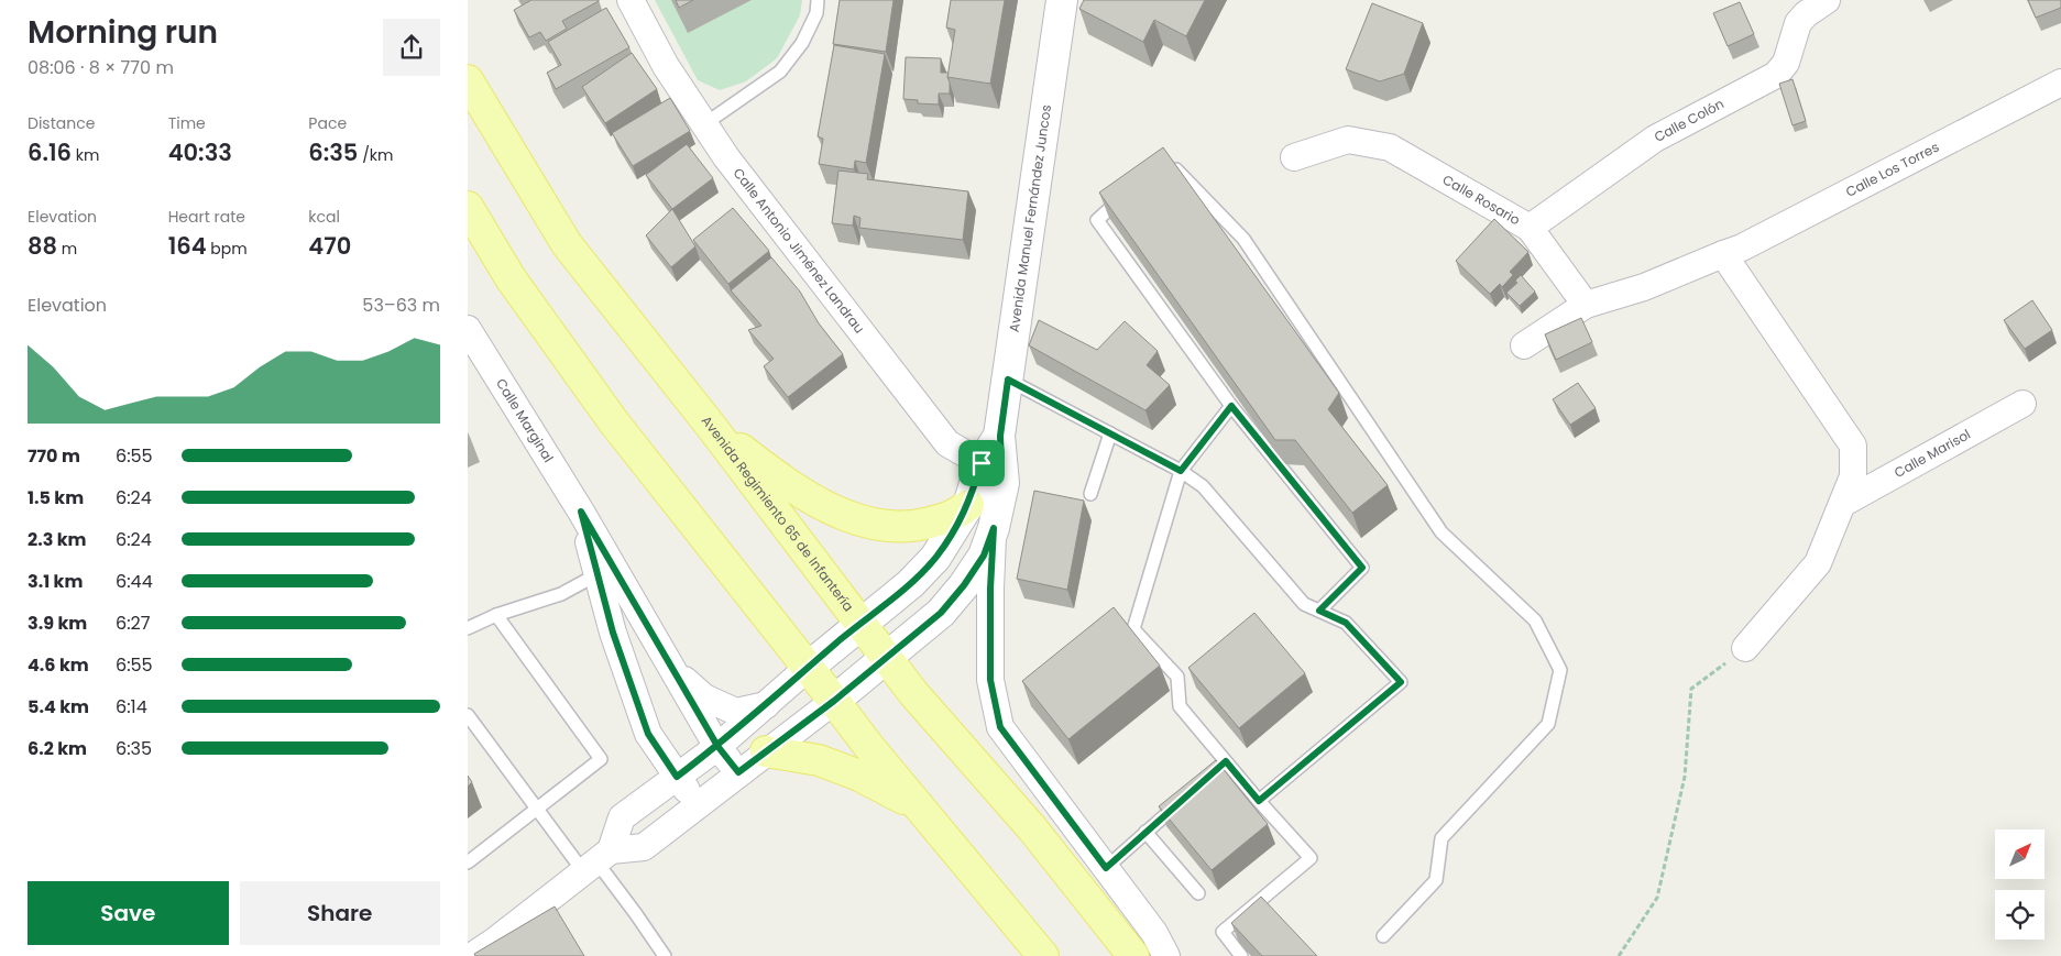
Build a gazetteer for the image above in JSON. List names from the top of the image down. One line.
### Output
{"streets":{"main road":["Avenida Regimiento 65 de Infantería"],"street":["Calle Colón","Calle Los Torres","Calle Rosario","Avenida Manuel Fernández Juncos","Calle Antonio Jiménez Landrau","Calle Marginal","Calle Marisol"]},"crossings":[["Calle Colón","Calle Rosario"],["Calle Los Torres","Calle Rosario"],["Avenida Manuel Fernández Juncos","Calle Antonio Jiménez Landrau"],["Avenida Manuel Fernández Juncos","Avenida Regimiento 65 de Infantería"]],"north":"top right","page":{"heading":["Morning run","08:06 · 8 × 770 m"],"stats":[["Distance","6.16 km"],["Time","40:33"],["Pace","6:35 /km"],["Elevation","88 m"],["Heart rate","164 bpm"],["kcal","470"]],"chart":["Elevation","53–63 m"],"list":[{"name":"770 m","note":"6:55"},{"name":"1.5 km","note":"6:24"},{"name":"2.3 km","note":"6:24"},{"name":"3.1 km","note":"6:44"},{"name":"3.9 km","note":"6:27"},{"name":"4.6 km","note":"6:55"},{"name":"5.4 km","note":"6:14"},{"name":"6.2 km","note":"6:35"}],"buttons":["Save","Share"]}}
